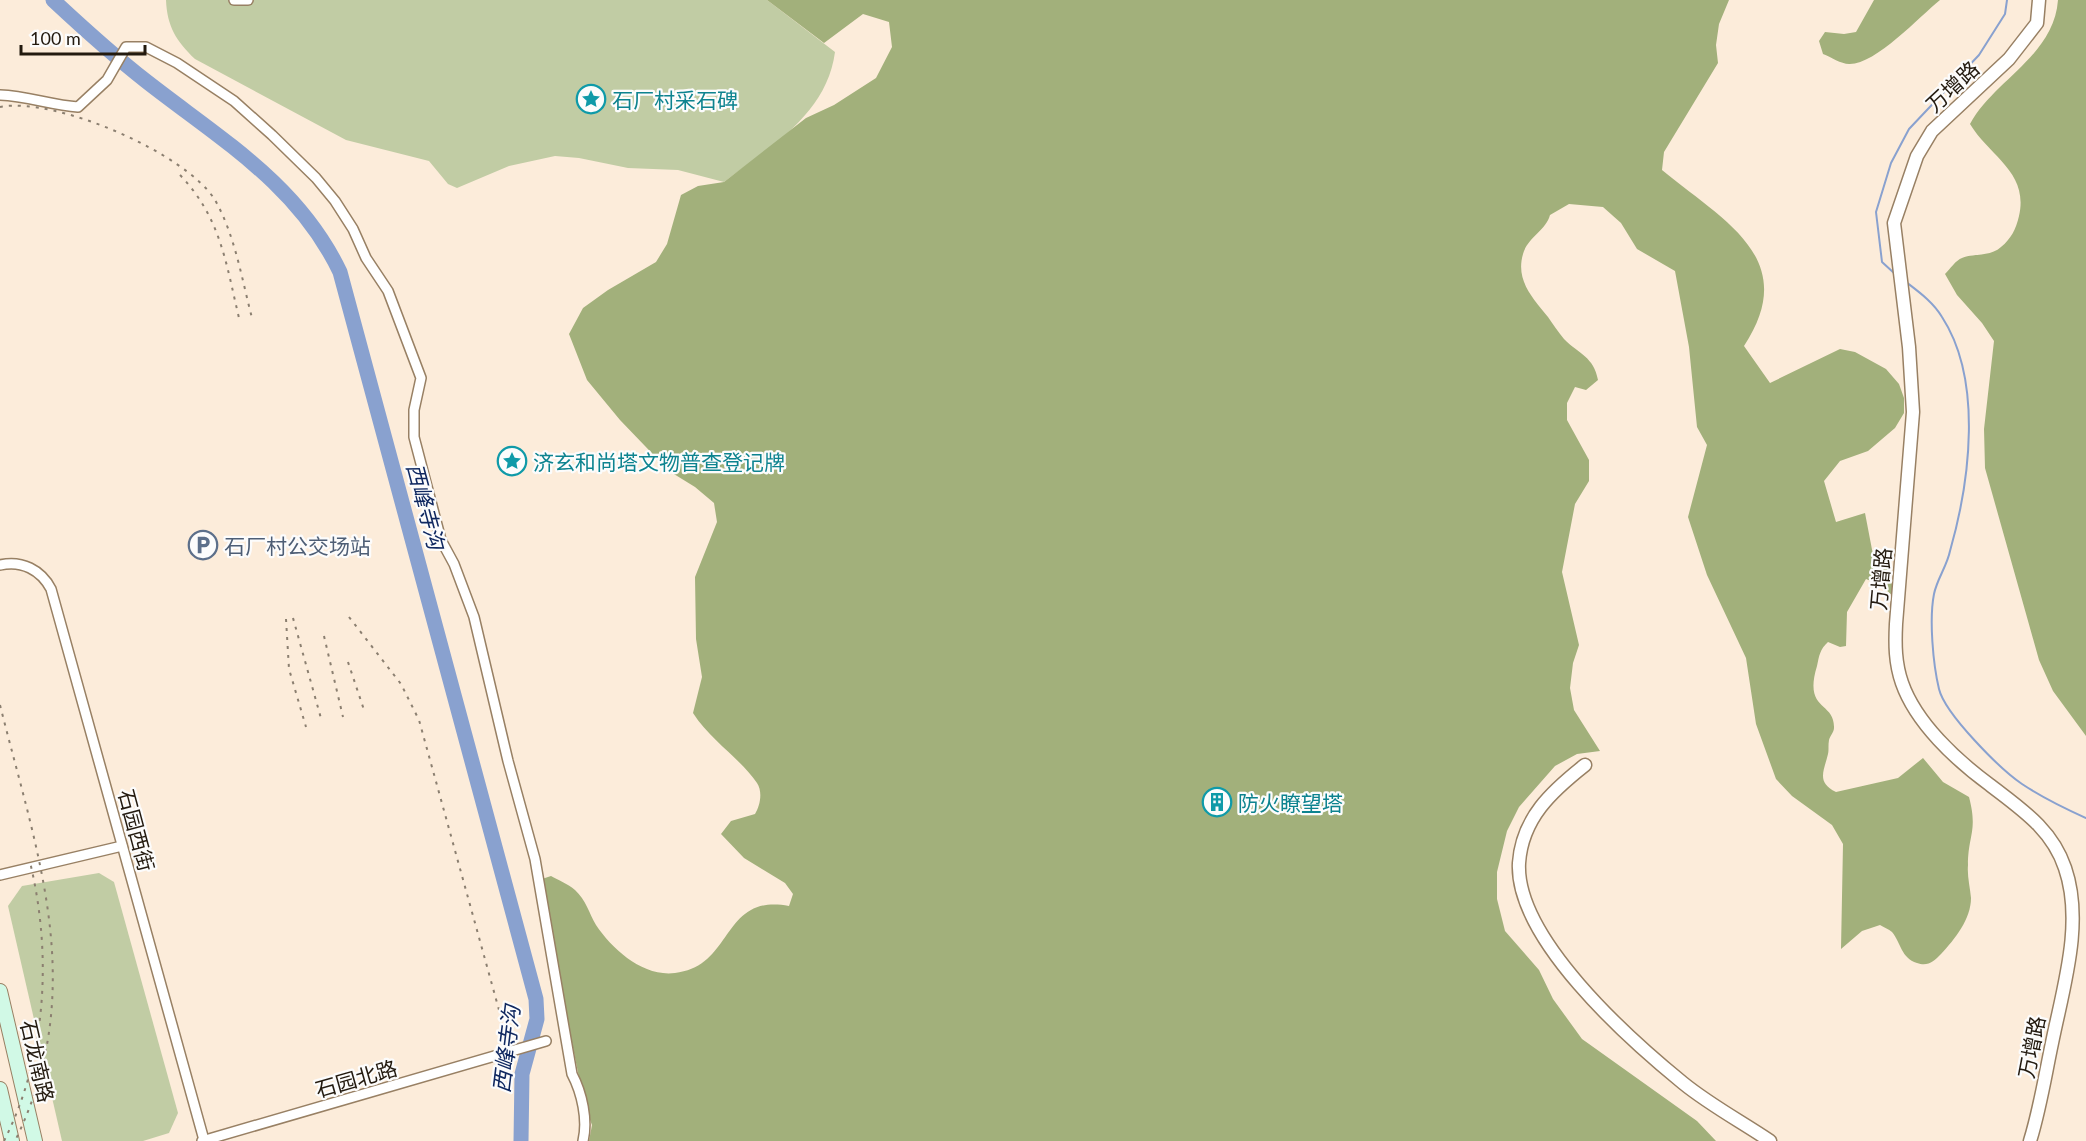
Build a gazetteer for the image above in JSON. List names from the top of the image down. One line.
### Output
{"streets":{"main road":["石龙南路"],"street":["万增路","石园西街","石园北路"]},"crossings":[["石园西街","石园北路"]],"water":["西峰寺沟"],"places":{"place":["石厂村采石碑","济玄和尚塔文物普查登记牌"],"parking":["石厂村公交场站"],"building":["防火瞭望塔"]},"scale_bar":"100 m"}
